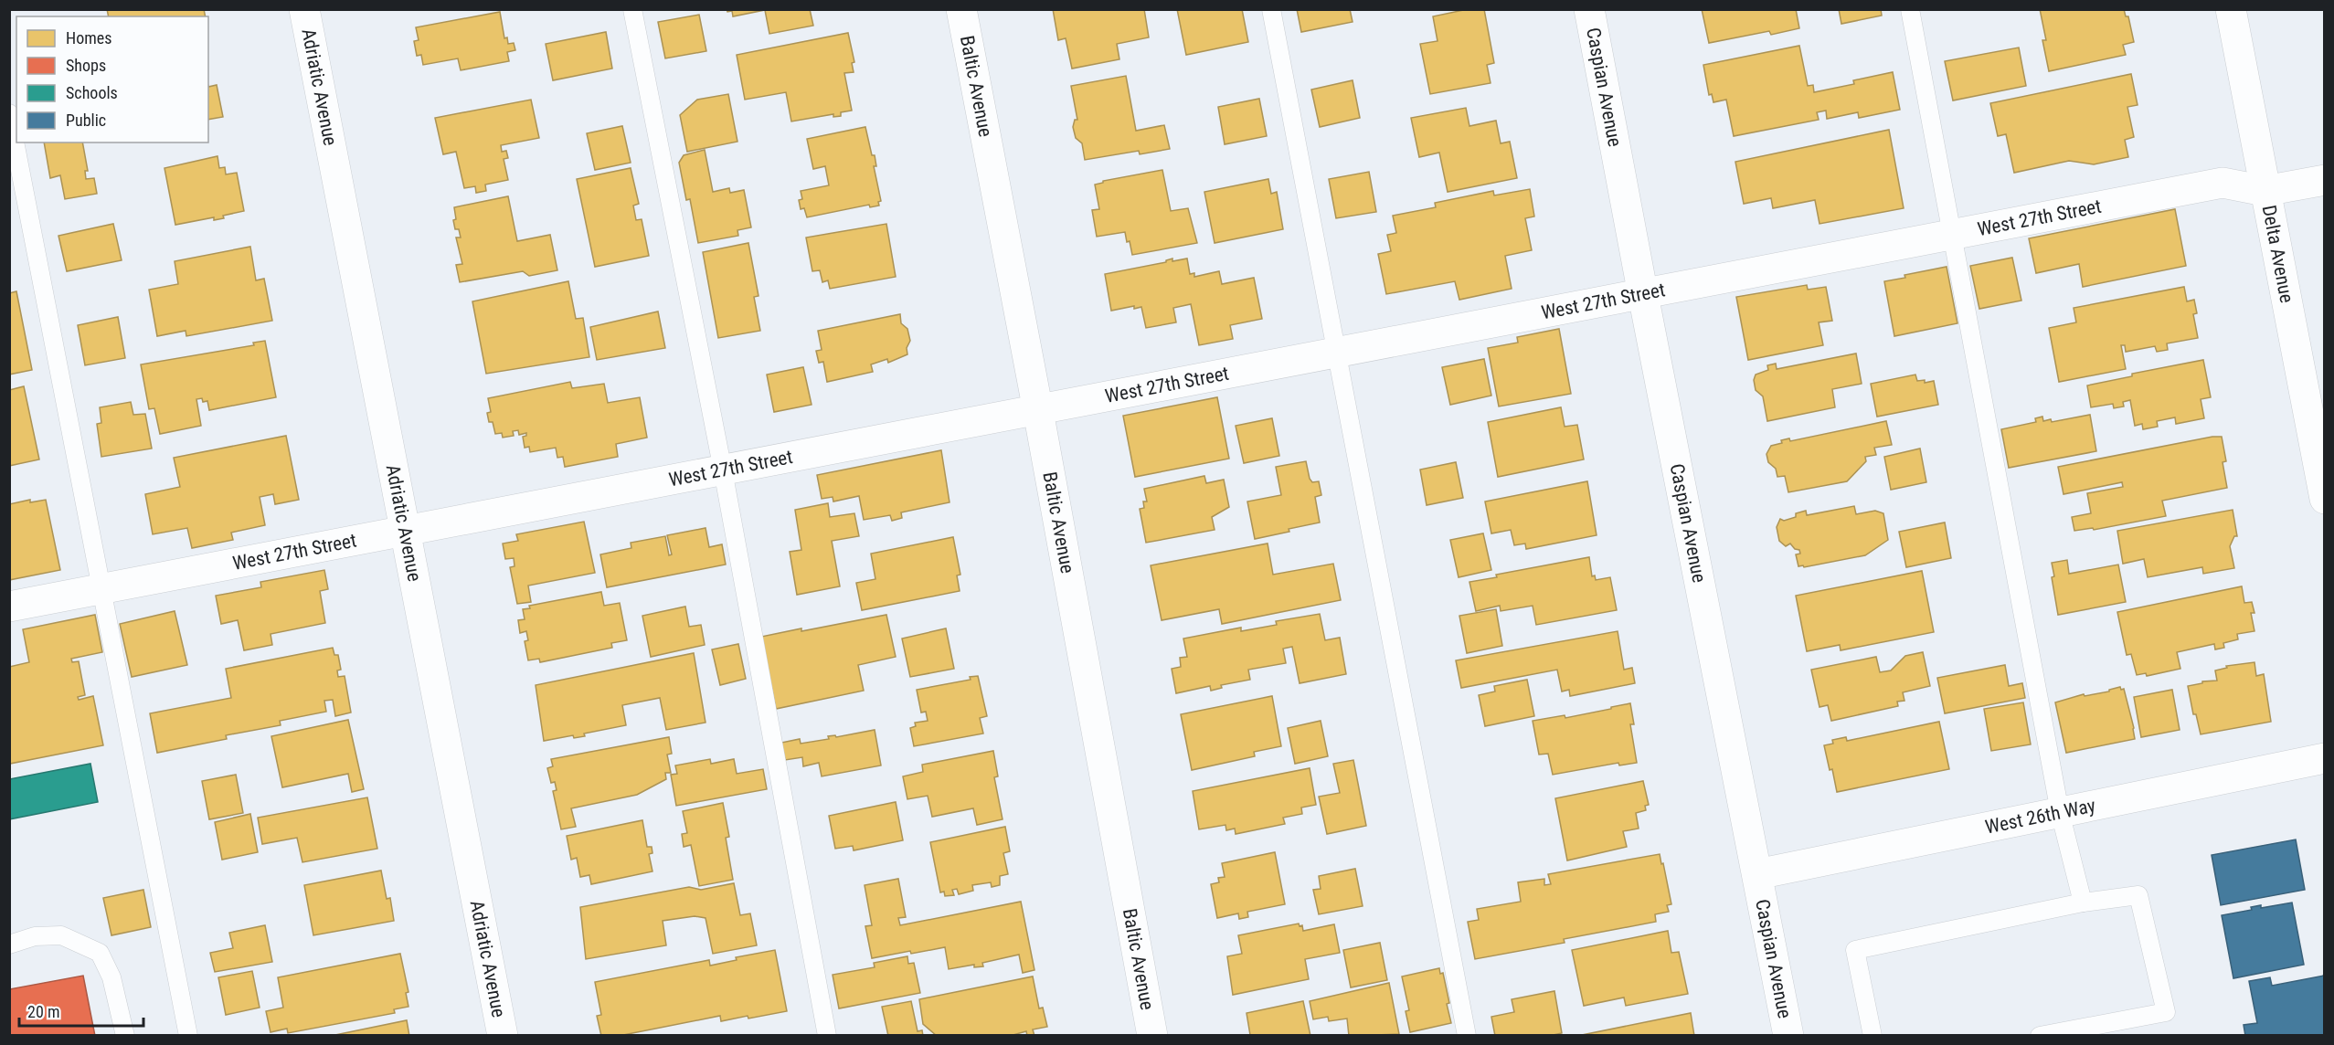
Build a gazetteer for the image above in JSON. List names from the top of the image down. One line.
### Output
{"streets":{"street":["Baltic Avenue","Adriatic Avenue","Caspian Avenue","West 27th Street","Delta Avenue","West 26th Way"]},"crossings":[["Baltic Avenue","West 27th Street"],["Adriatic Avenue","West 27th Street"],["Caspian Avenue","West 27th Street"],["Caspian Avenue","West 26th Way"],["West 27th Street","Delta Avenue"]],"legend":["Homes","Shops","Schools","Public"],"scale_bar":"20 m"}
